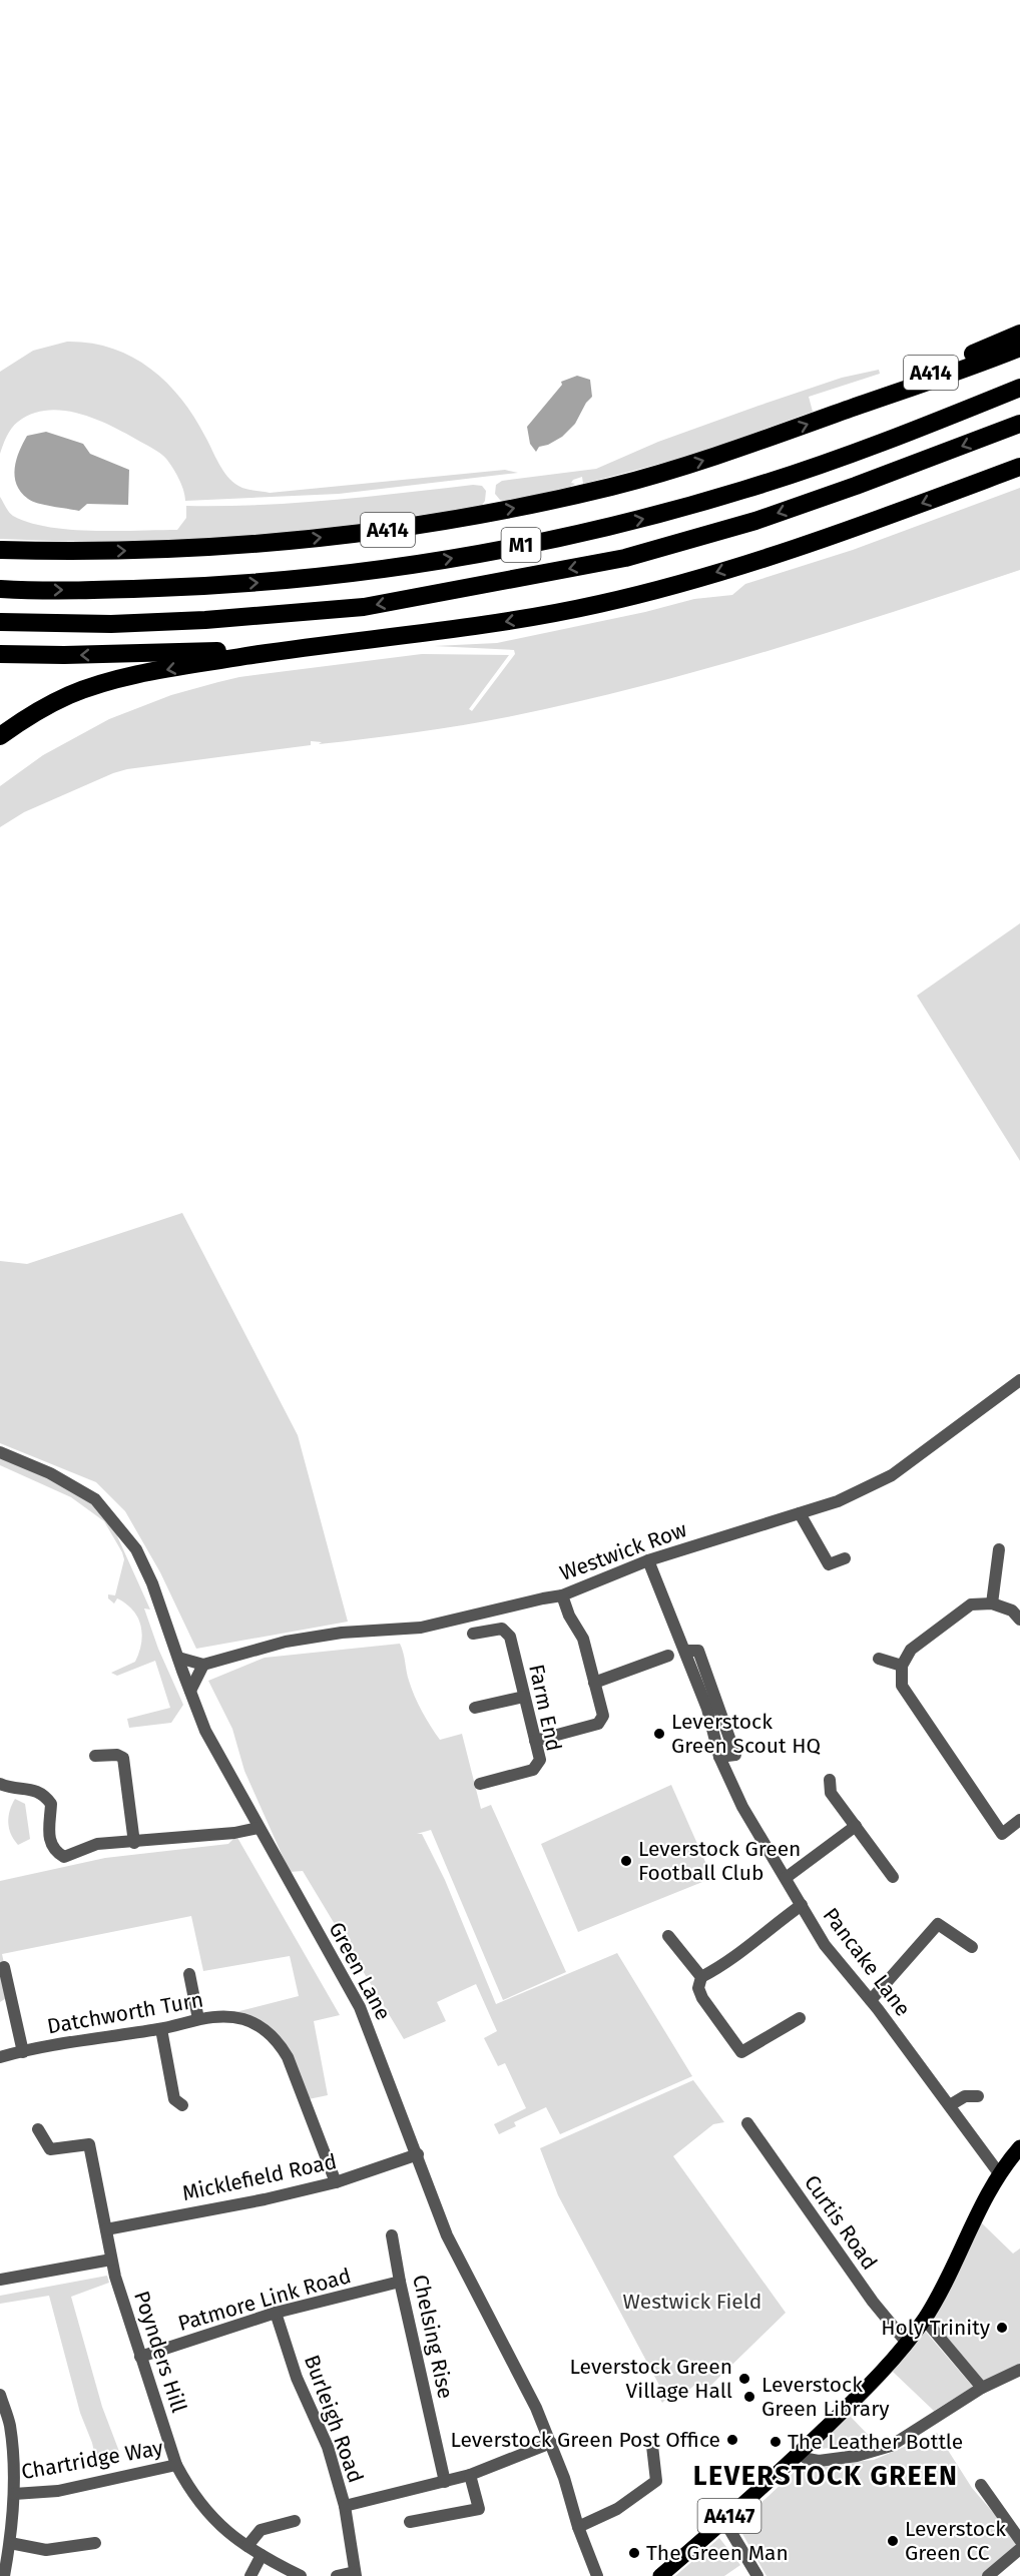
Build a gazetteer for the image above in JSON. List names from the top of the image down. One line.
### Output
{"streets":{"highway":["A414","M1"],"main road":["A4147"],"street":["Westwick Row","Farm End","Pancake Lane","Green Lane","Datchworth Turn","Micklefield Road","Curtis Road","Patmore Link Road","Chelsing Rise","Poynders Hill","Burleigh Road","Chartridge Way"]},"crossings":[["Westwick Row","Pancake Lane"],["Pancake Lane","A4147"],["Green Lane","Micklefield Road"],["Datchworth Turn","Micklefield Road"],["Micklefield Road","Poynders Hill"],["Curtis Road","A4147"],["Patmore Link Road","Chelsing Rise"],["Patmore Link Road","Poynders Hill"],["Patmore Link Road","Burleigh Road"],["Poynders Hill","Chartridge Way"]],"districts":["LEVERSTOCK GREEN"],"parks":["Westwick Field"],"places":["Leverstock Green Scout HQ","Leverstock Green Football Club","Holy Trinity","Leverstock Green Village Hall","Leverstock Green Library","Leverstock Green Post Office","The Leather Bottle","Leverstock Green CC","The Green Man"]}
